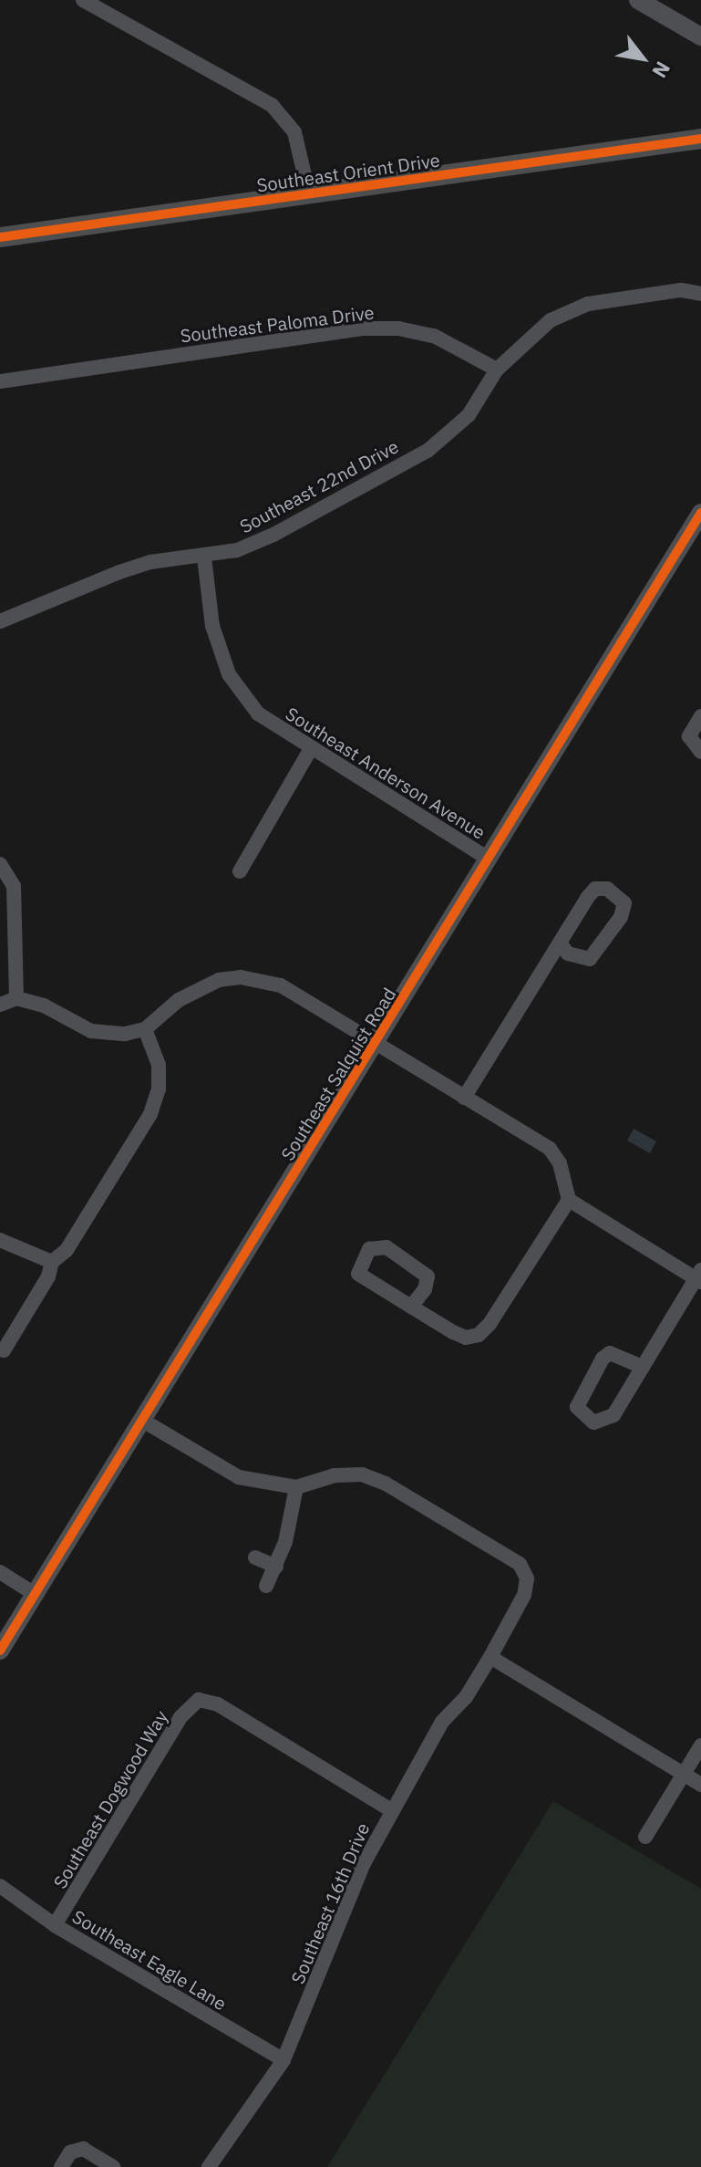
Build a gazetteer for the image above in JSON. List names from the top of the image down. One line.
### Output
{"streets":{"main road":["Southeast Orient Drive"],"street":["Southeast Paloma Drive","Southeast 22nd Drive","Southeast Anderson Avenue","Southeast Salquist Road","Southeast Dogwood Way","Southeast 16th Drive","Southeast Eagle Lane"]},"crossings":[["Southeast Paloma Drive","Southeast 22nd Drive"],["Southeast 22nd Drive","Southeast Anderson Avenue"],["Southeast Anderson Avenue","Southeast Salquist Road"],["Southeast Dogwood Way","Southeast 16th Drive"],["Southeast Dogwood Way","Southeast Eagle Lane"],["Southeast 16th Drive","Southeast Eagle Lane"]],"north":"bottom right"}
